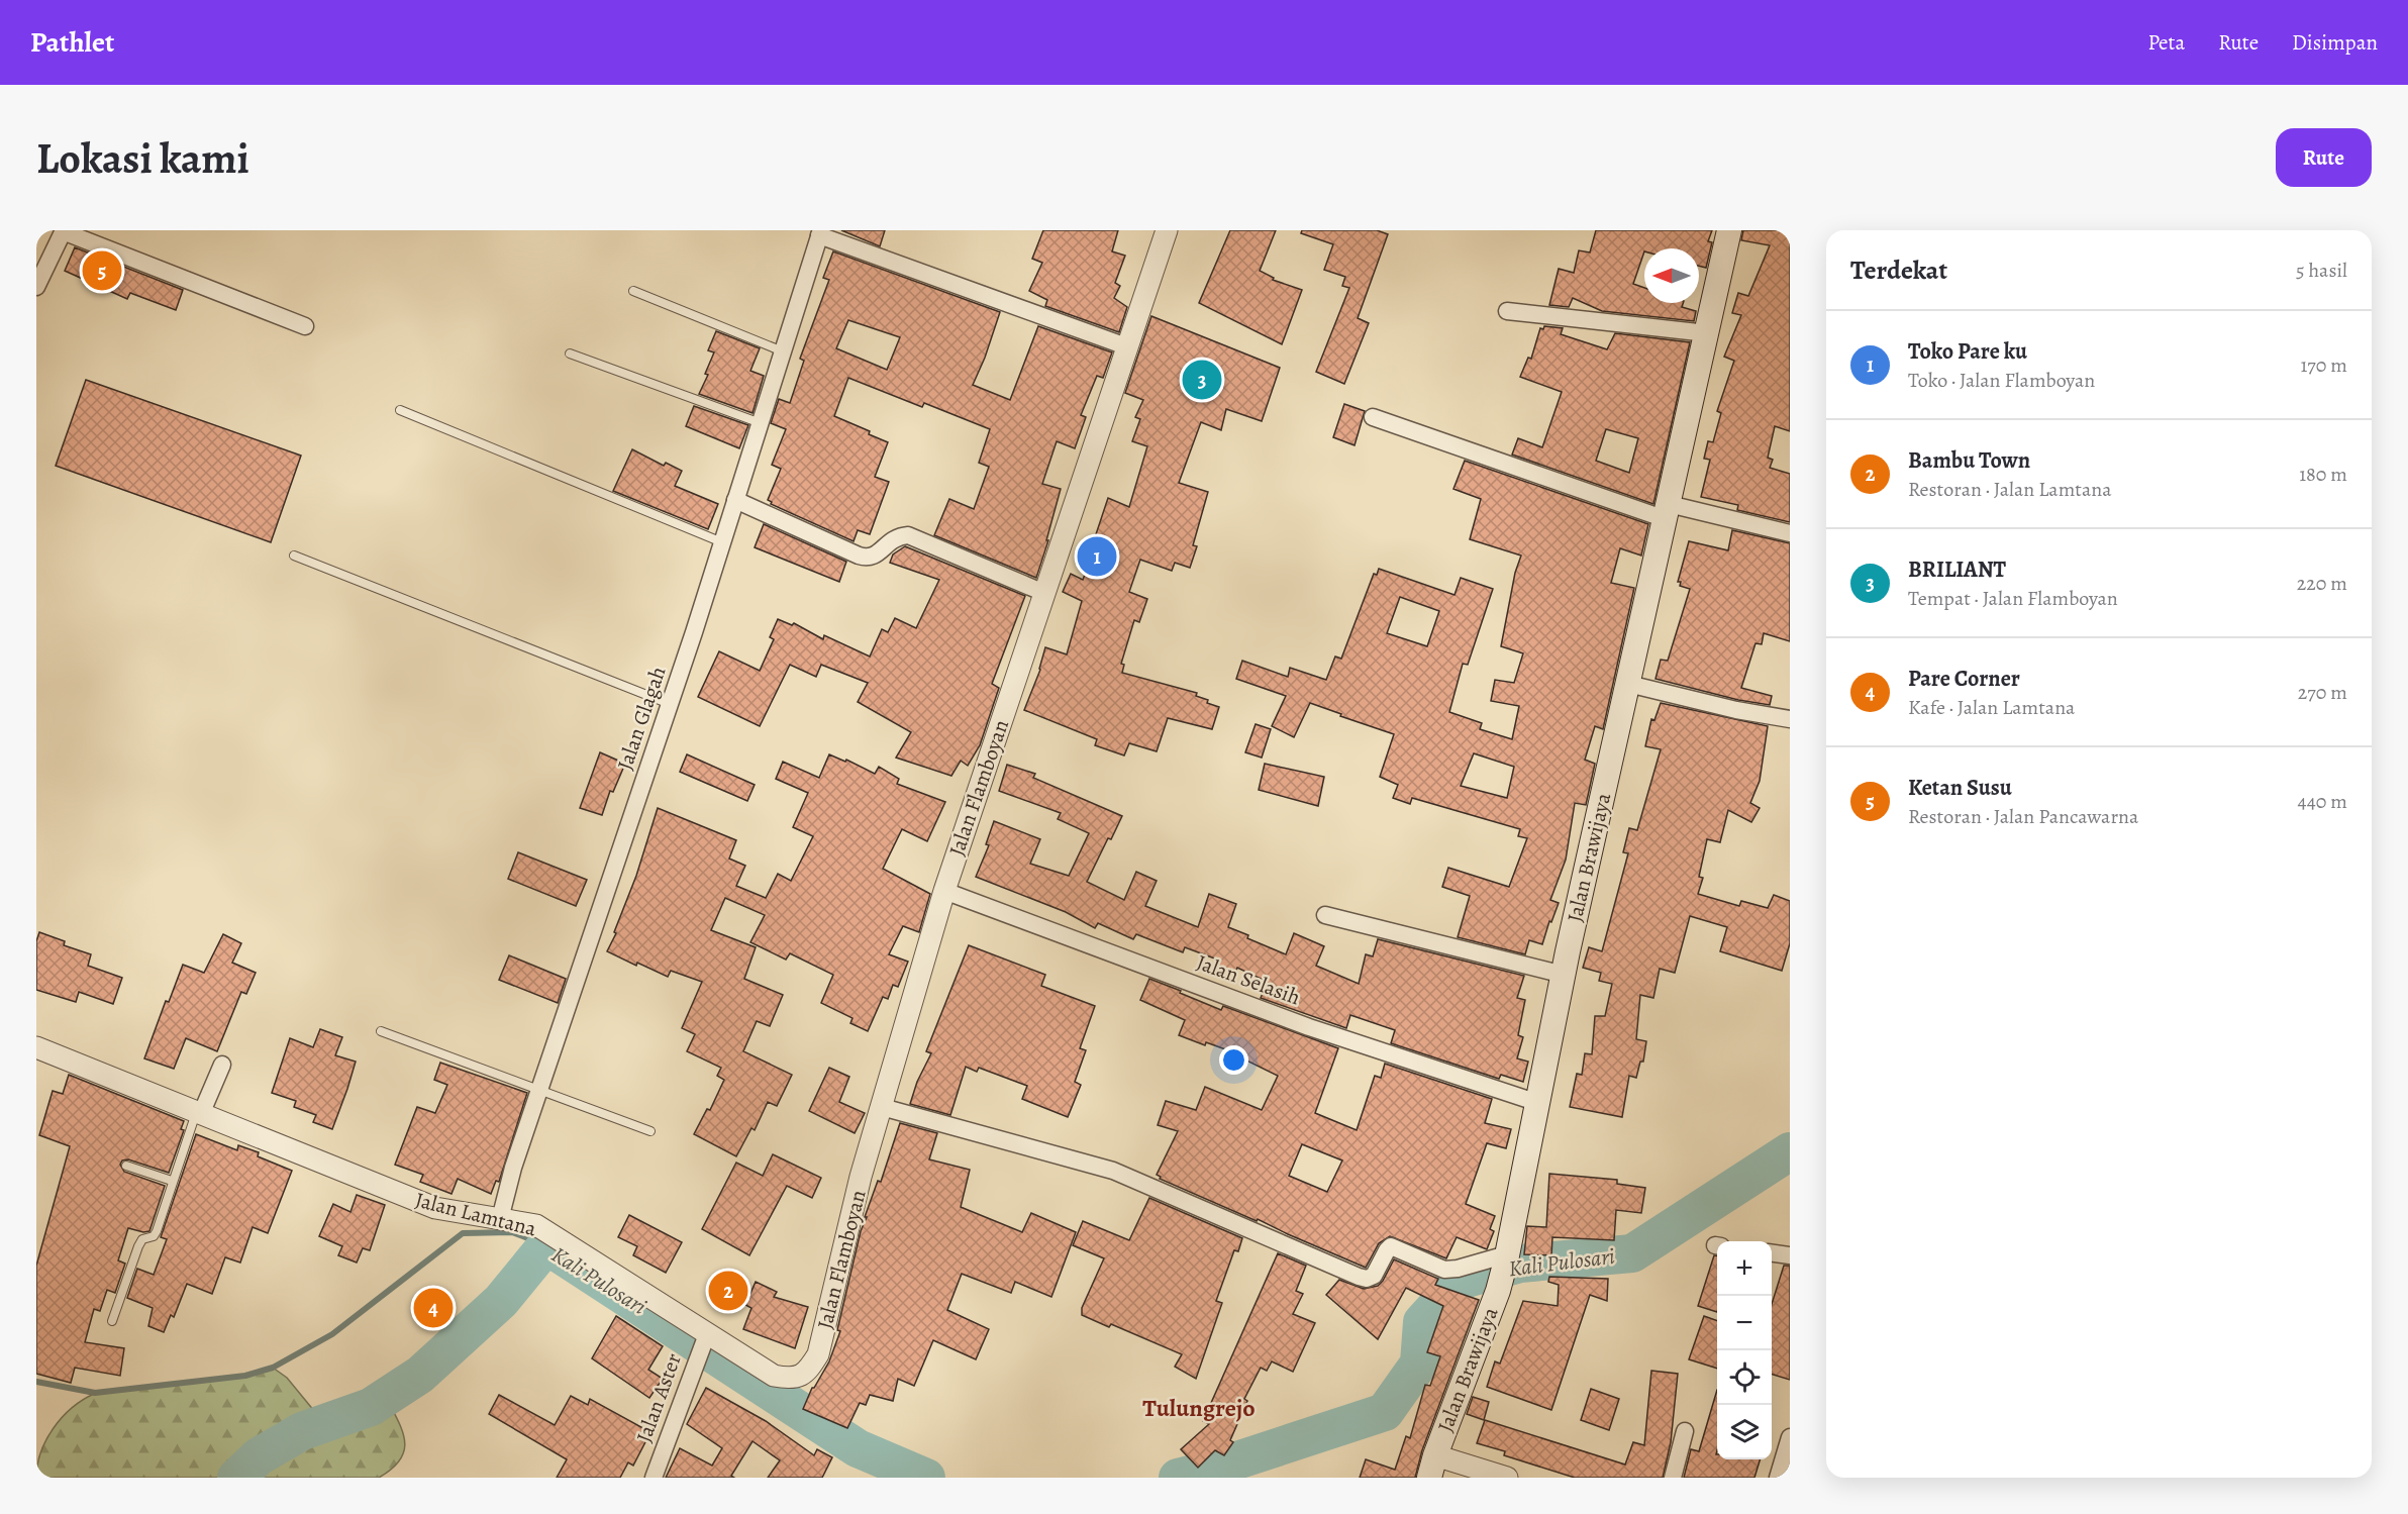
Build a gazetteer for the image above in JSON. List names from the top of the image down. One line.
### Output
{"streets":{"main road":["Jalan Brawijaya"],"street":["Jalan Glagah","Jalan Flamboyan","Jalan Selasih","Jalan Lamtana","Jalan Aster"]},"crossings":[["Jalan Glagah","Jalan Lamtana"],["Jalan Flamboyan","Jalan Selasih"],["Jalan Flamboyan","Jalan Lamtana"],["Jalan Brawijaya","Jalan Selasih"],["Jalan Lamtana","Jalan Aster"]],"districts":["Tulungrejo"],"water":["Kali Pulosari"],"north":"left","page":{"header":"Pathlet","nav":["Peta","Rute","Disimpan"],"buttons":"Rute","title":"Lokasi kami","heading":["Terdekat","5 hasil"],"pins":["5","3","1","2","4"],"list":[{"mark":"1","name":"Toko Pare ku","note":"Toko · Jalan Flamboyan","value":"170 m"},{"mark":"2","name":"Bambu Town","note":"Restoran · Jalan Lamtana","value":"180 m"},{"mark":"3","name":"BRILIANT","note":"Tempat · Jalan Flamboyan","value":"220 m"},{"mark":"4","name":"Pare Corner","note":"Kafe · Jalan Lamtana","value":"270 m"},{"mark":"5","name":"Ketan Susu","note":"Restoran · Jalan Pancawarna","value":"440 m"}],"map_buttons":["+","−"]}}
